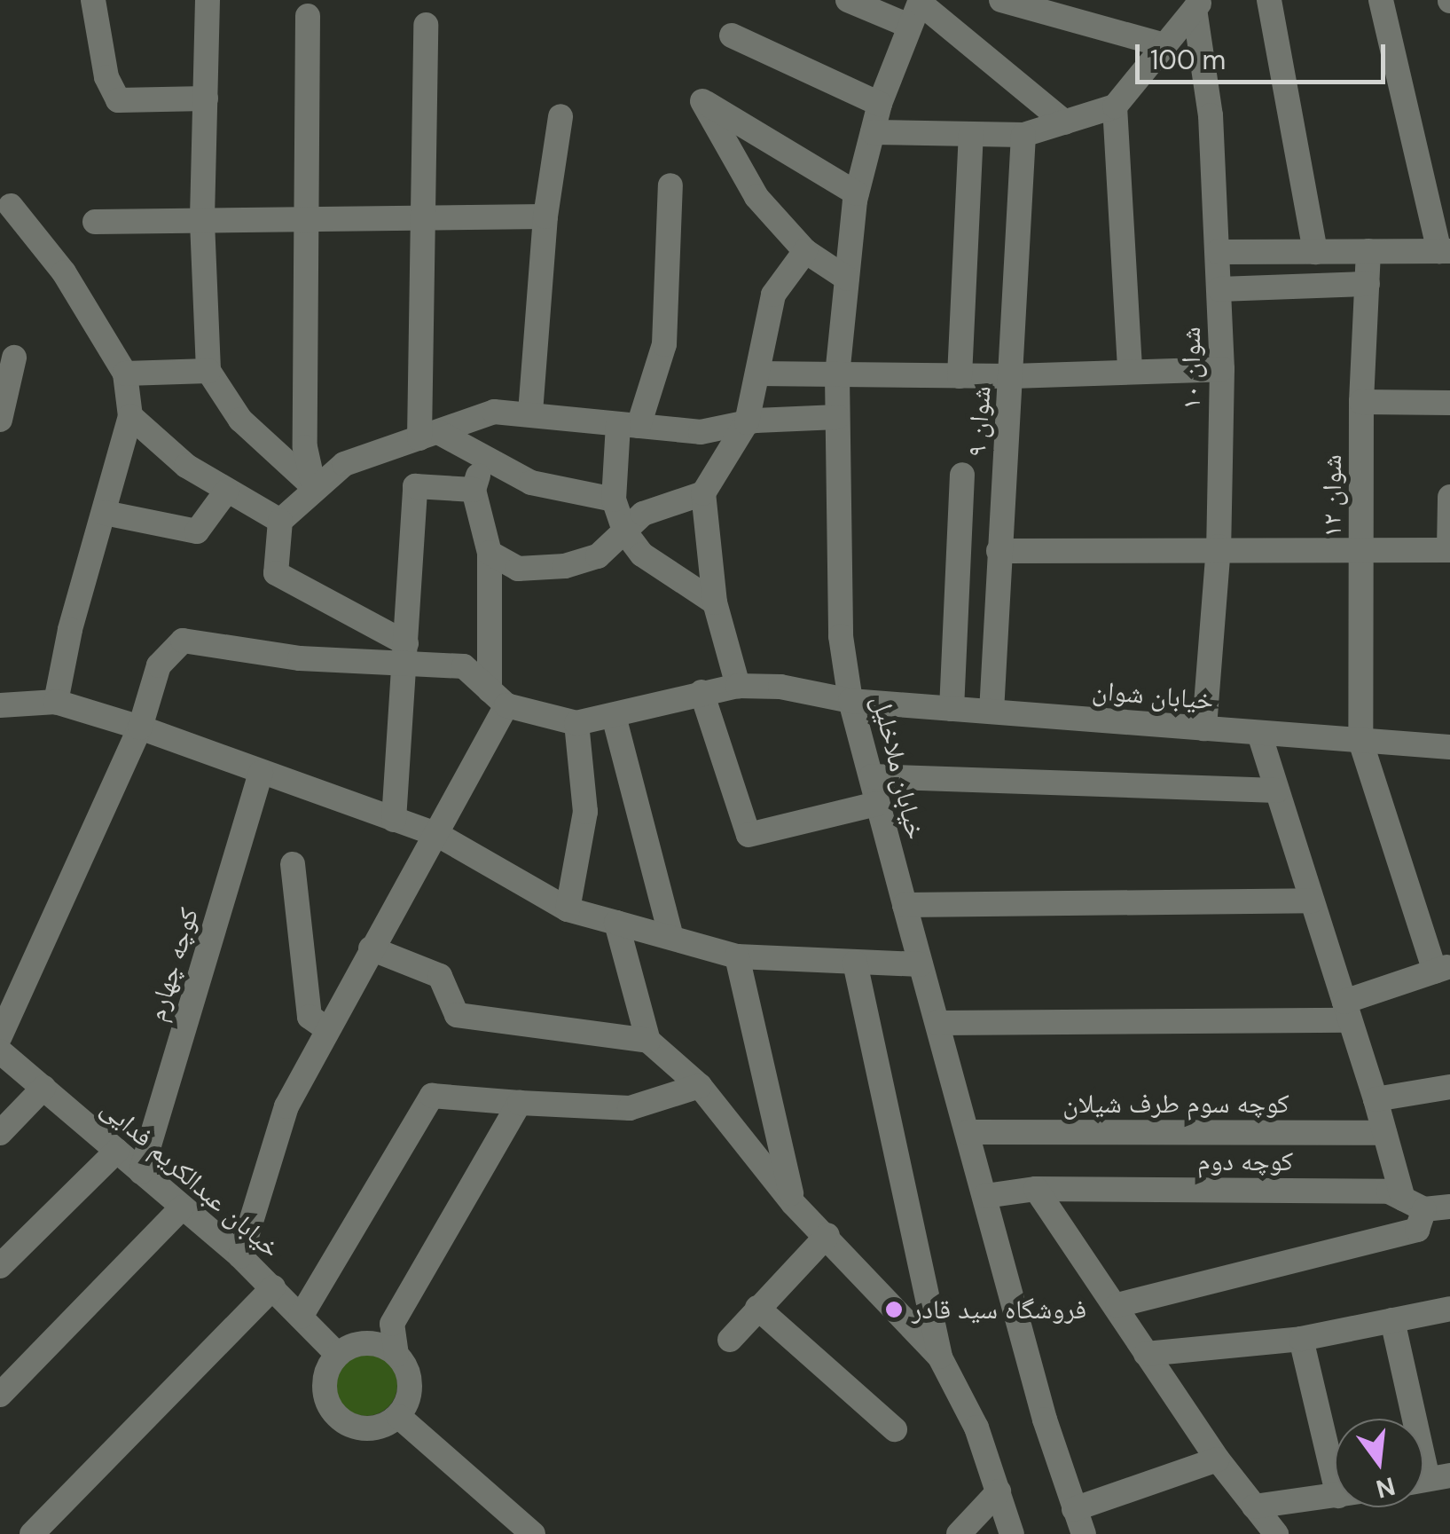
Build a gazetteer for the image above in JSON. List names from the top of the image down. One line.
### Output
{"streets":{"street":["شوان ۱۰","شوان ۹","شوان ۱۲","خیابان شوان","خیابان ملاخلیل","کوچه چهارم","کوچه سوم طرف شیلان","کوچه دوم","خیابان عبدالکریم فدایی"]},"crossings":[["شوان ۱۰","خیابان شوان"],["شوان ۹","خیابان شوان"],["شوان ۱۲","خیابان شوان"],["خیابان شوان","خیابان ملاخلیل"],["خیابان ملاخلیل","کوچه سوم طرف شیلان"],["خیابان ملاخلیل","کوچه دوم"],["کوچه چهارم","خیابان عبدالکریم فدایی"]],"places":["فروشگاه سید قادر"],"scale_bar":"100 m","north":"bottom"}
